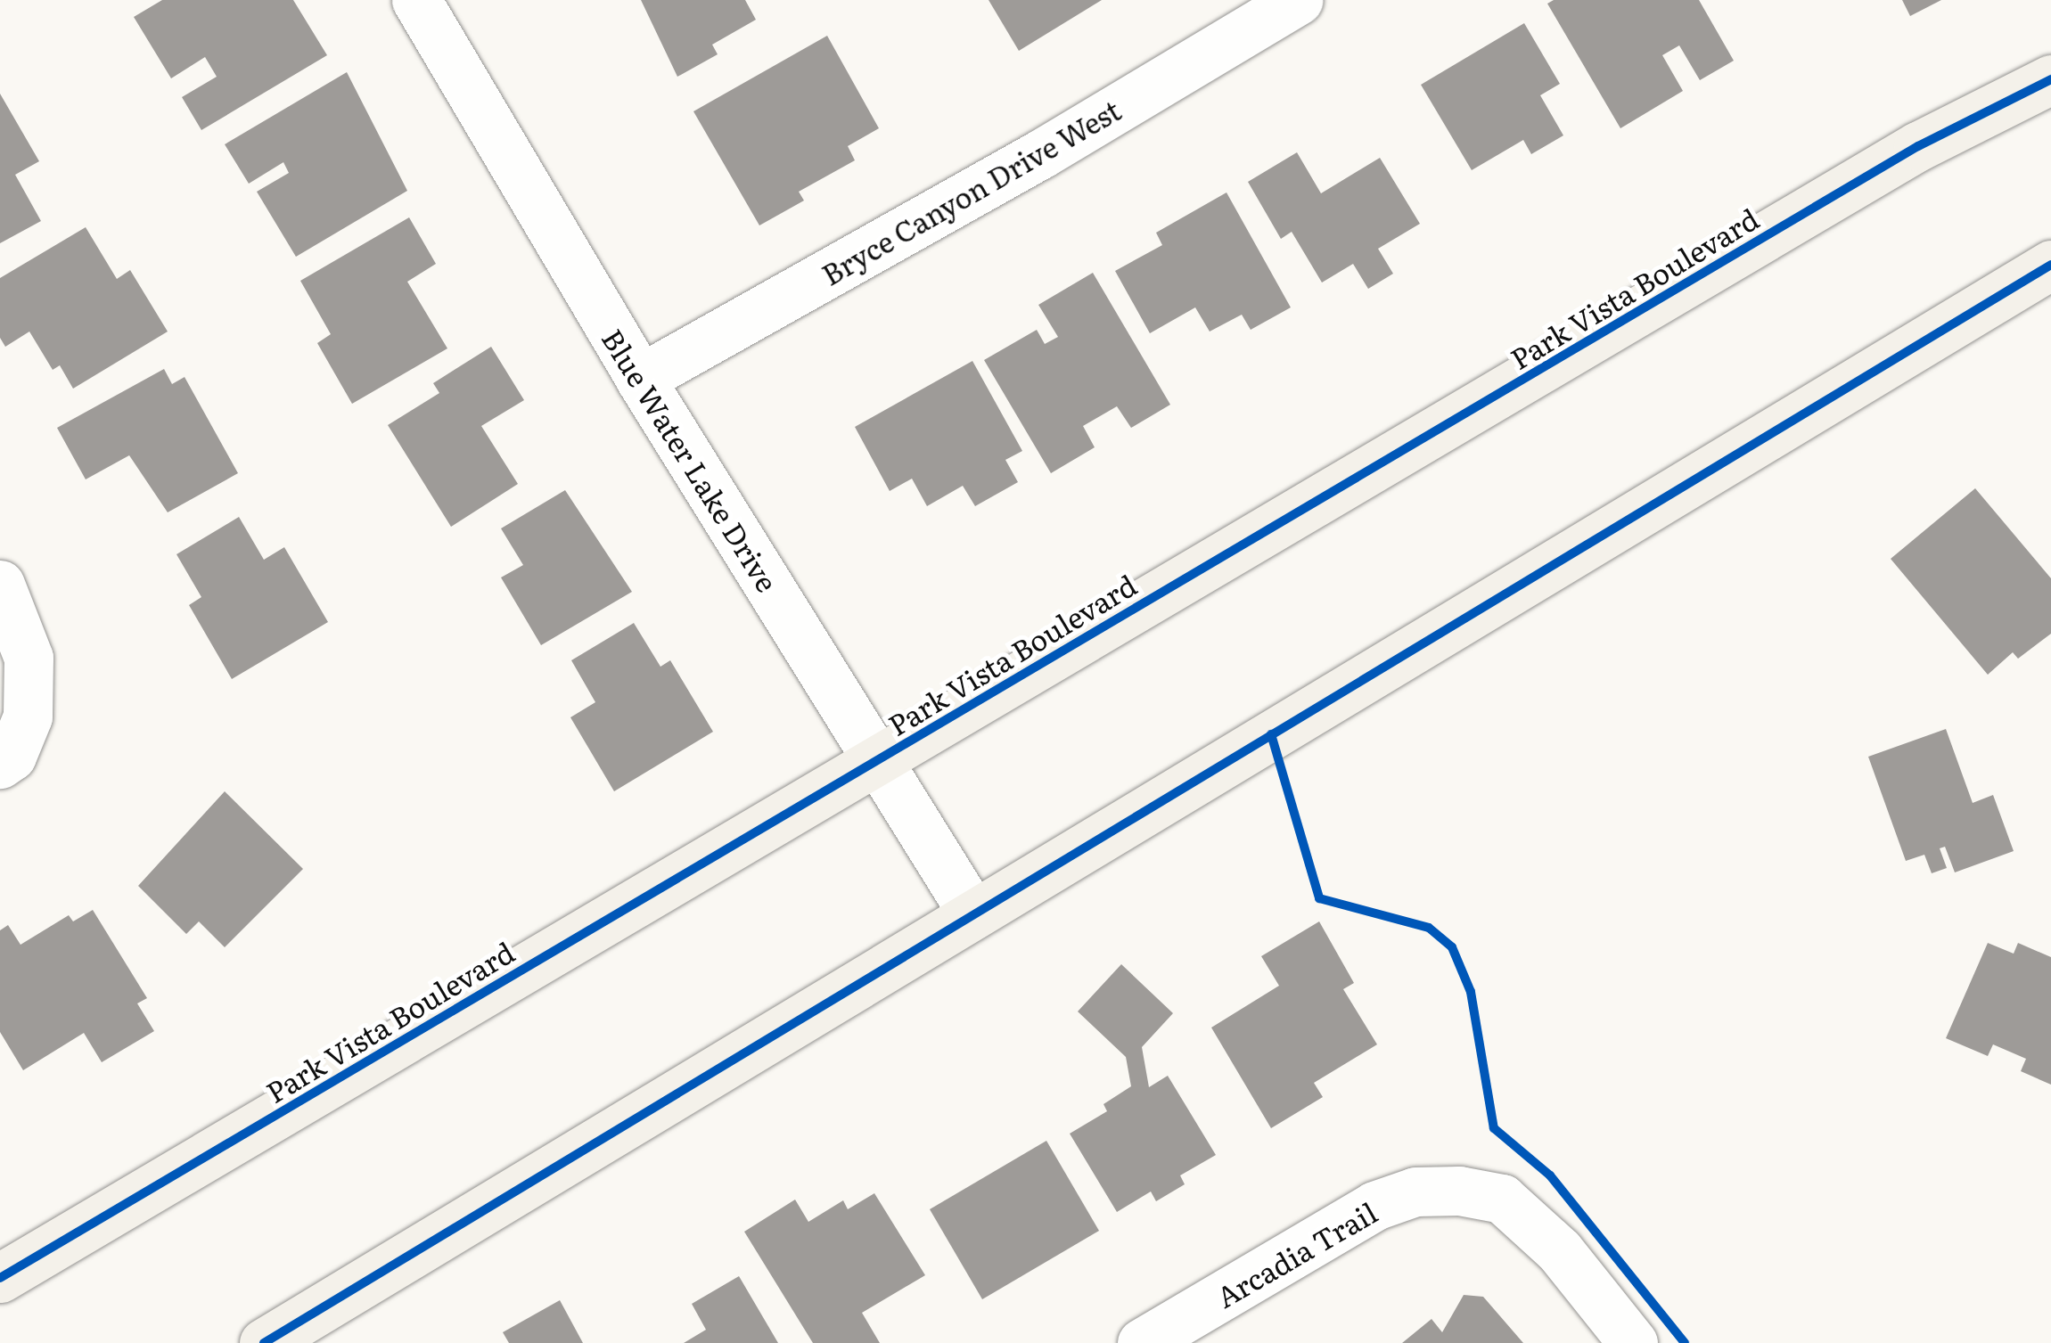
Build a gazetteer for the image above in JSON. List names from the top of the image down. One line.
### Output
{"streets":{"main road":["Park Vista Boulevard"],"street":["Bryce Canyon Drive West","Blue Water Lake Drive","Arcadia Trail"]},"crossings":[["Bryce Canyon Drive West","Blue Water Lake Drive"],["Park Vista Boulevard","Blue Water Lake Drive"]]}
